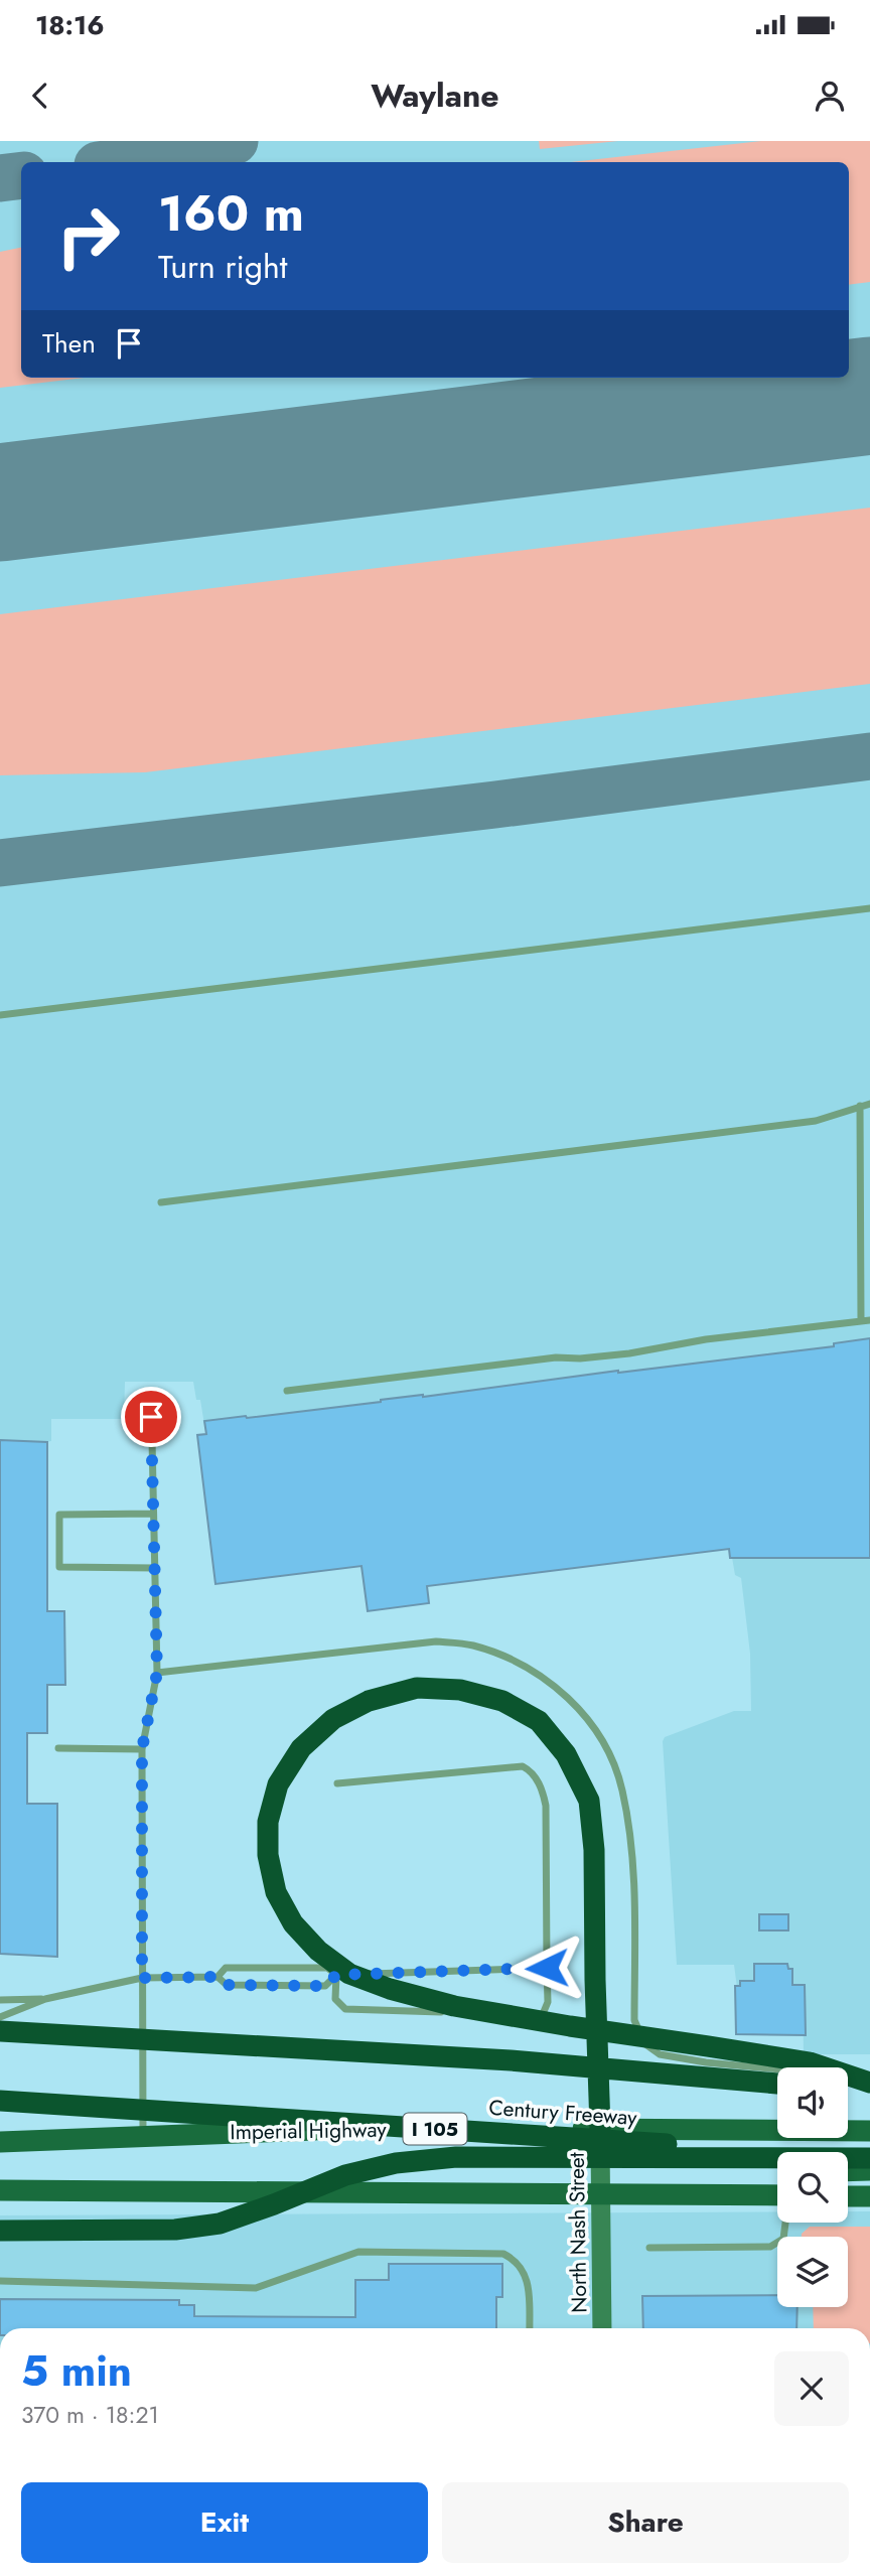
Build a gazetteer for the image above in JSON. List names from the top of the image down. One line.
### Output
{"streets":{"highway":["Century Freeway","I 105"],"main road":["Imperial Highway"],"street":["North Nash Street"]},"crossings":[["Imperial Highway","North Nash Street"]],"page":{"status":"18:16","header":"Waylane","turn":["160 m","Turn right"],"then":"Then","heading":["5 min","370 m · 18:21"],"buttons":["Exit","Share"]}}
